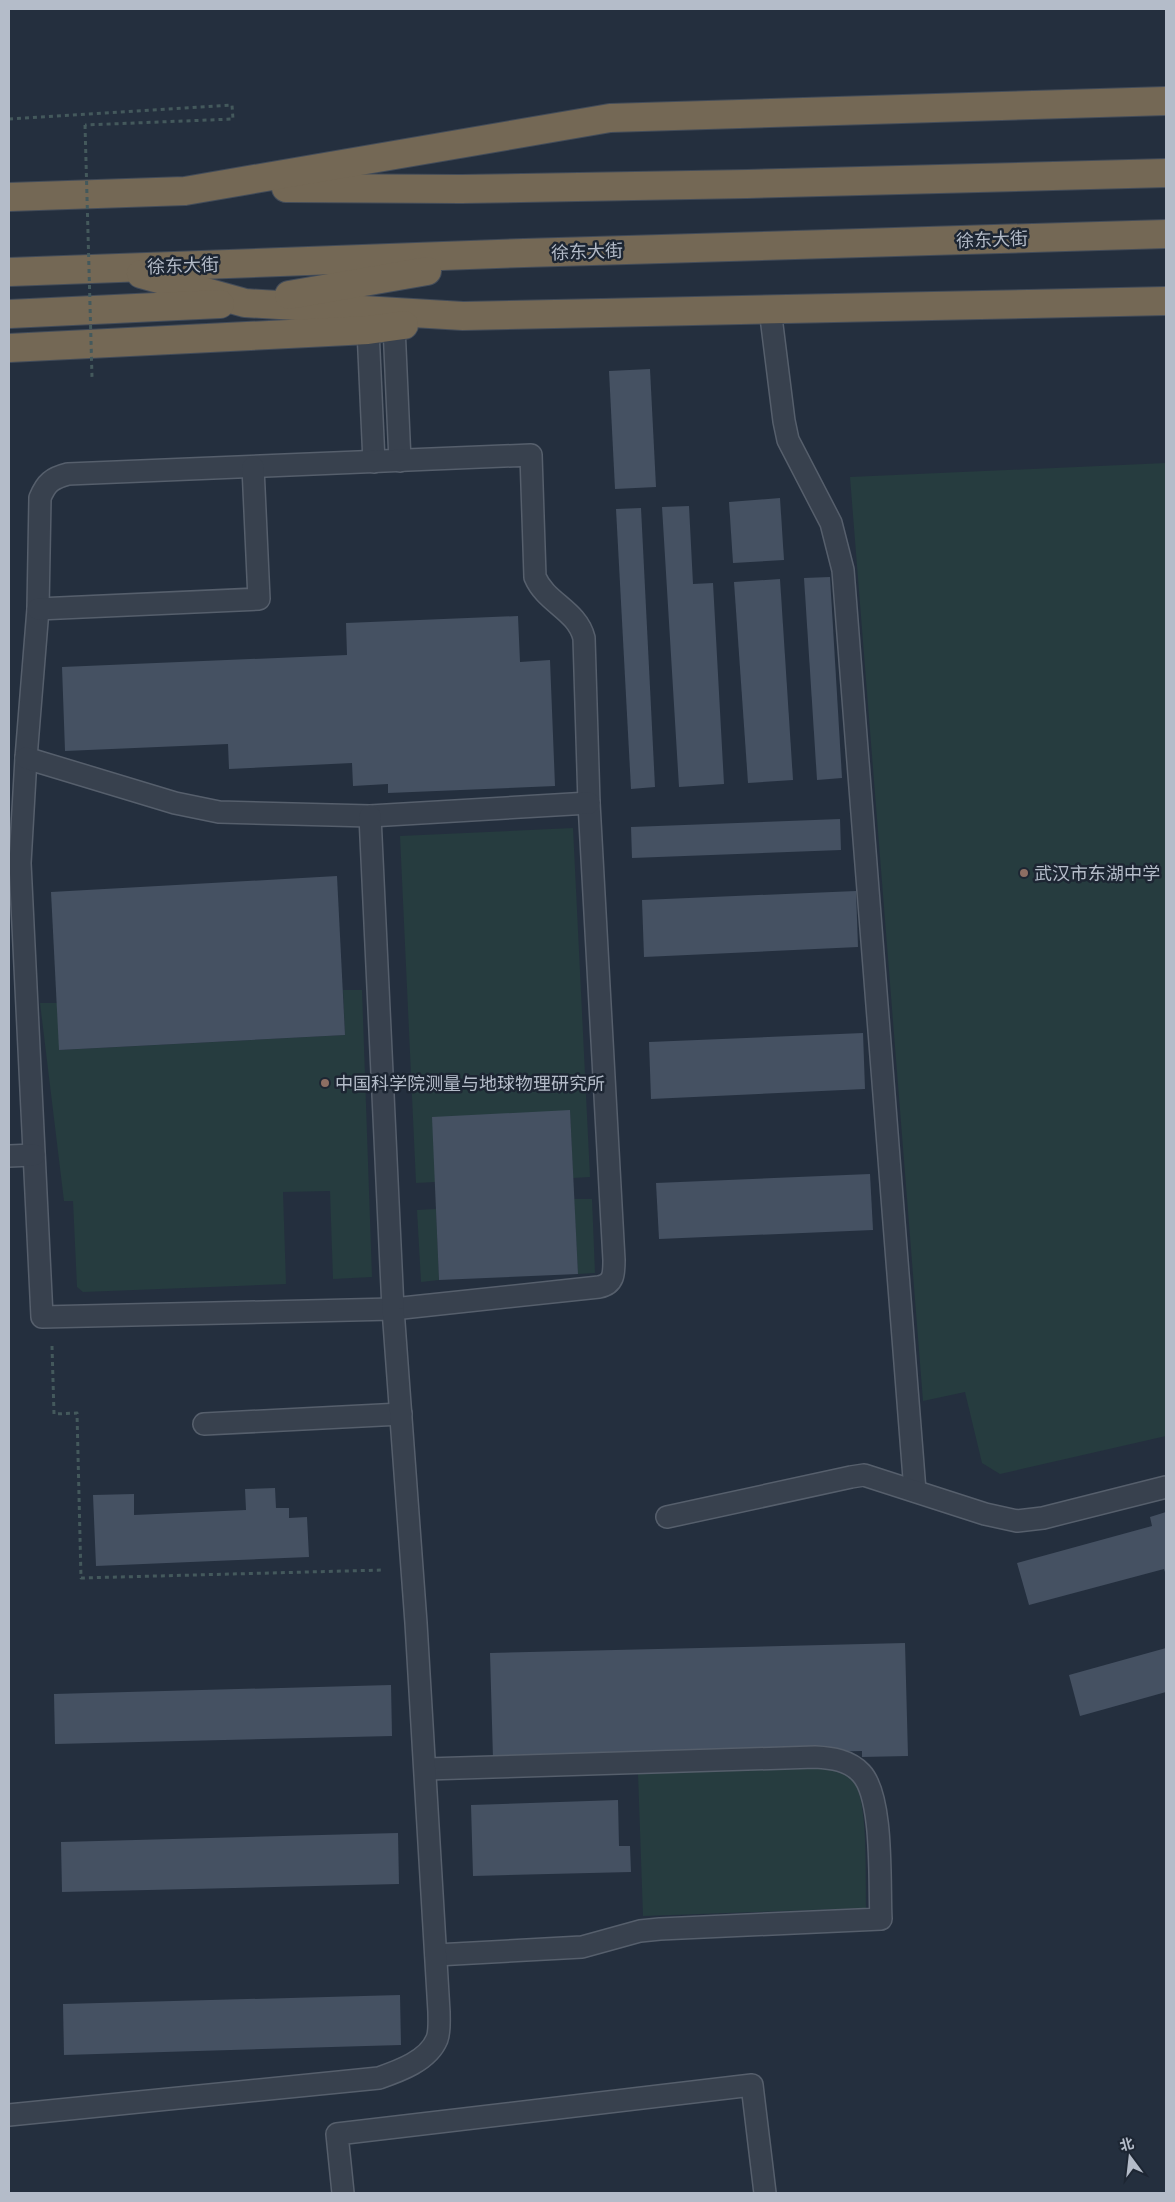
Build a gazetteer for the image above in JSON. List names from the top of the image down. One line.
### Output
{"streets":{"highway":["徐东大街"]},"places":["武汉市东湖中学","中国科学院测量与地球物理研究所"],"north":"top"}
